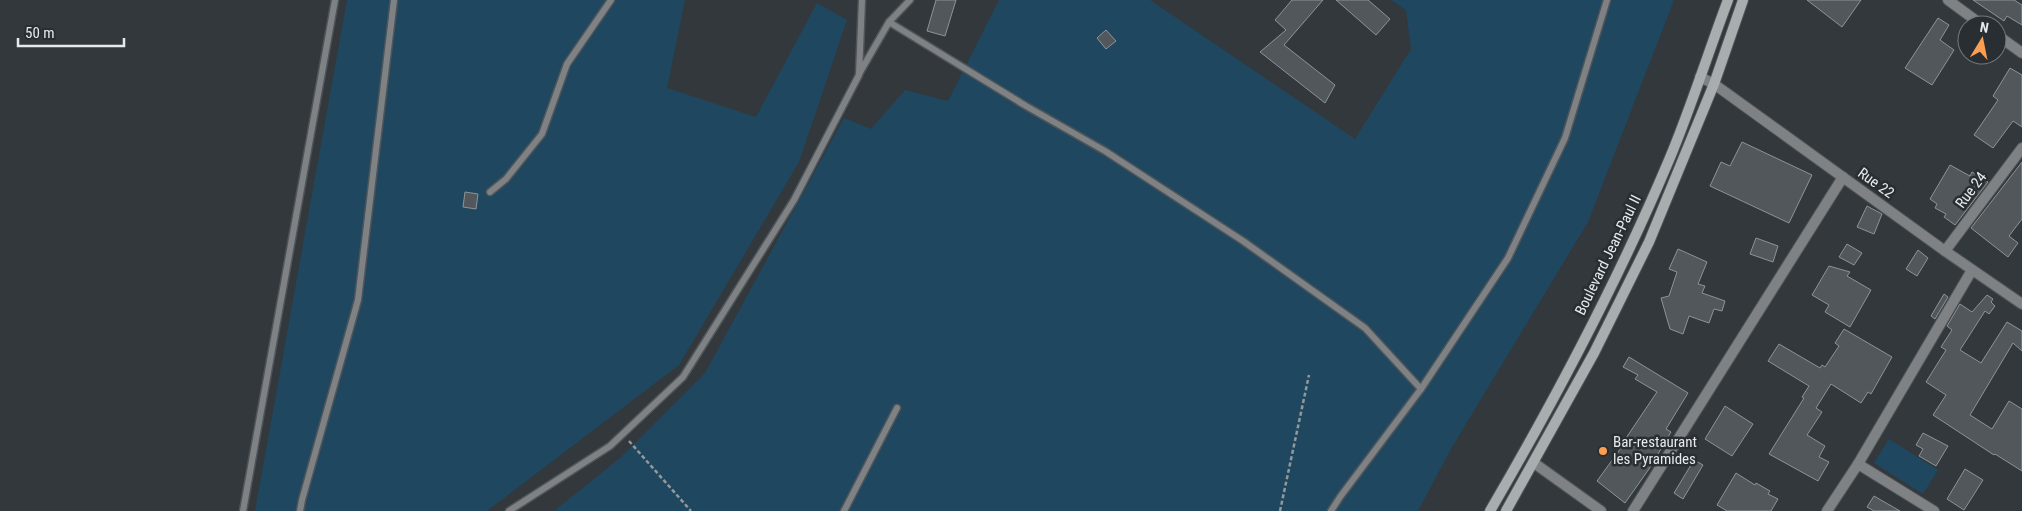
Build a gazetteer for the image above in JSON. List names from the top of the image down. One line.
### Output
{"streets":{"main road":["Boulevard Jean-Paul II"],"street":["Rue 22","Rue 24"]},"crossings":[["Rue 22","Rue 24"],["Rue 22","Boulevard Jean-Paul II"]],"places":["Bar-restaurant les Pyramides"],"scale_bar":"50 m","north":"top"}
